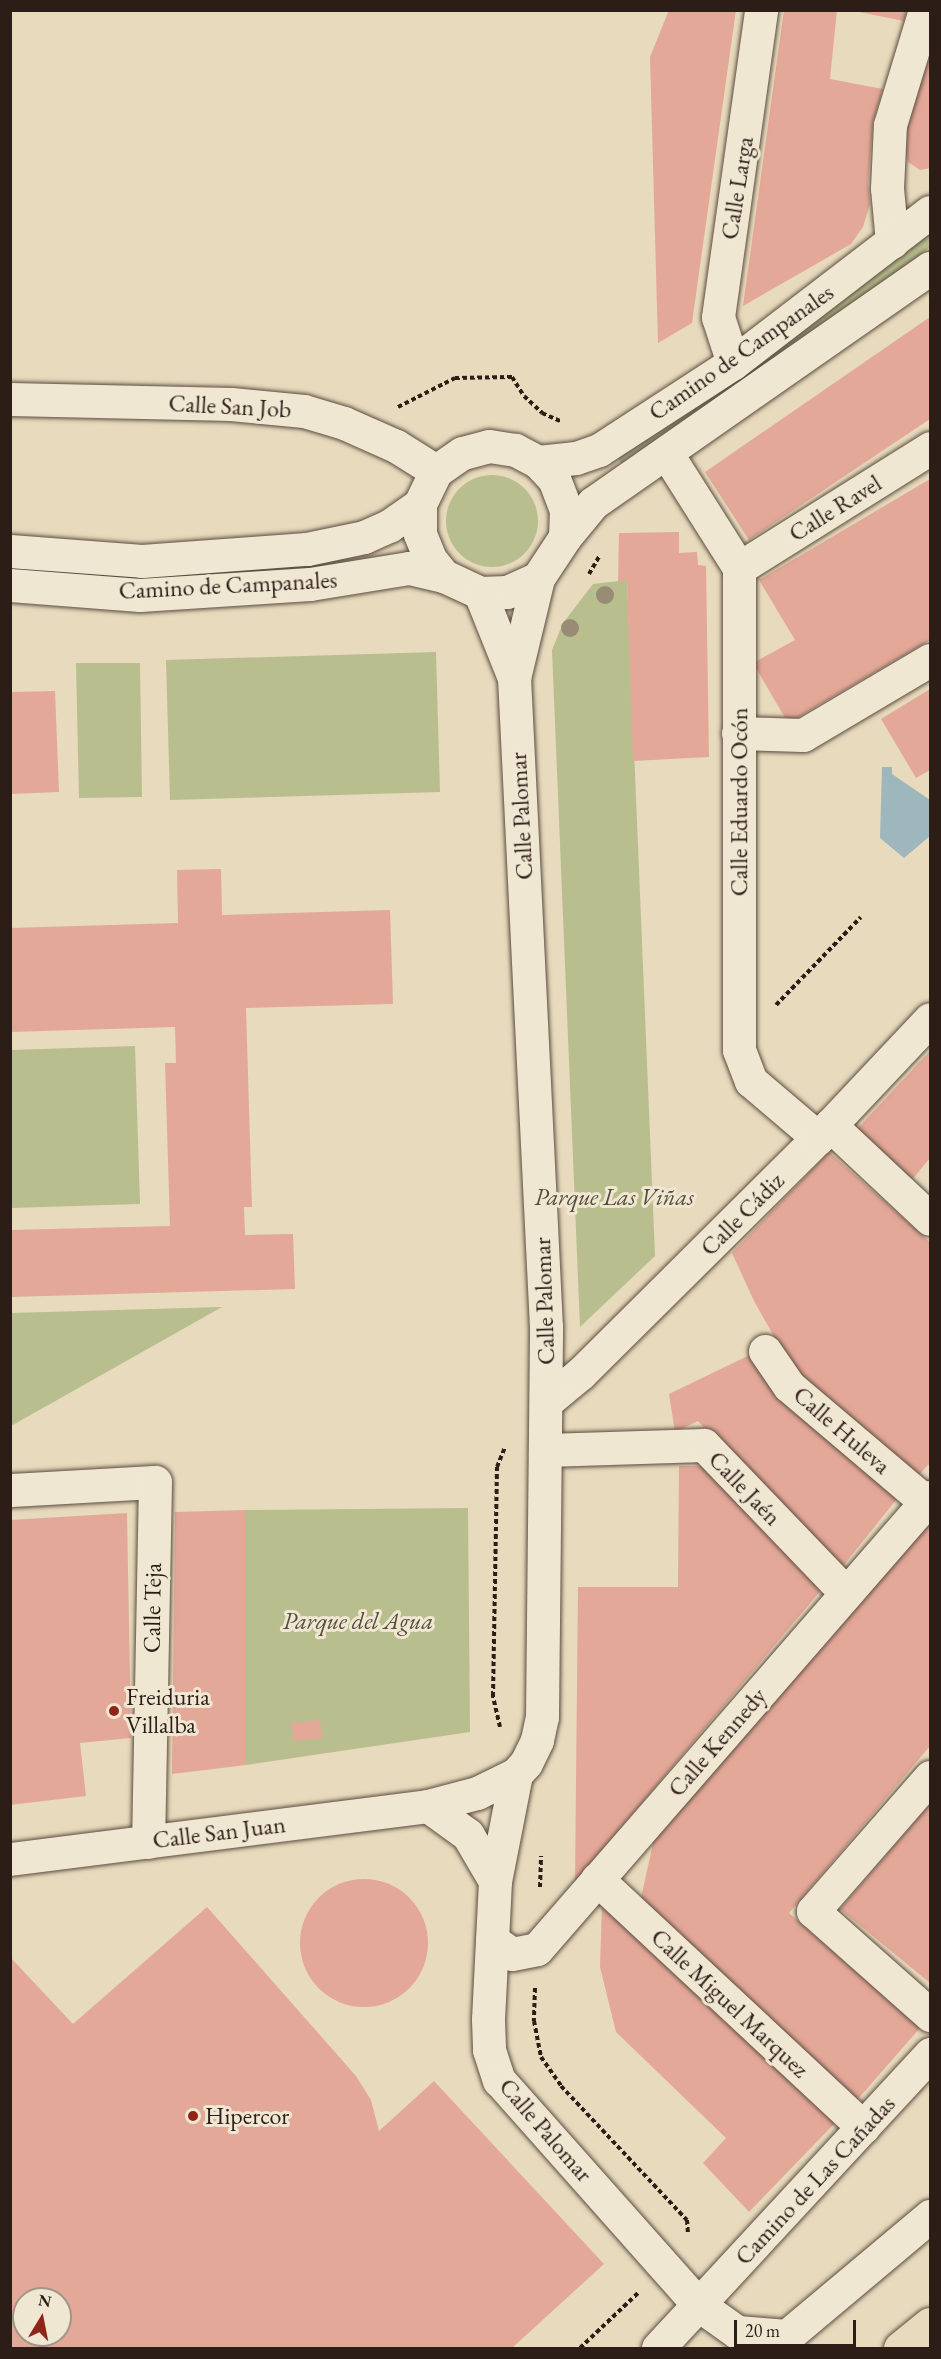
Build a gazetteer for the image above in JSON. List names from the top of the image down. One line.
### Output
{"streets":{"street":["Calle Larga","Camino de Campanales","Calle San Job","Calle Ravel","Calle Eduardo Ocón","Calle Palomar","Calle Cádiz","Calle Huleva","Calle Jaén","Calle Teja","Calle Kennedy","Calle San Juan","Calle Miguel Marquez","Camino de Las Cañadas"]},"crossings":[["Calle Larga","Camino de Campanales"],["Camino de Campanales","Calle San Job"],["Camino de Campanales","Calle Palomar"],["Calle San Job","Calle Palomar"],["Calle Ravel","Calle Eduardo Ocón"],["Calle Eduardo Ocón","Calle Cádiz"],["Calle Palomar","Calle Cádiz"],["Calle Palomar","Calle Jaén"],["Calle Palomar","Calle Kennedy"],["Calle Palomar","Camino de Las Cañadas"],["Calle Huleva","Calle Kennedy"],["Calle Jaén","Calle Kennedy"],["Calle Teja","Calle San Juan"],["Calle Kennedy","Calle Miguel Marquez"],["Calle Miguel Marquez","Camino de Las Cañadas"]],"parks":["Parque Las Viñas","Parque del Agua"],"places":["Freiduria Villalba","Hipercor"],"scale_bar":"20 m","north":"top"}
